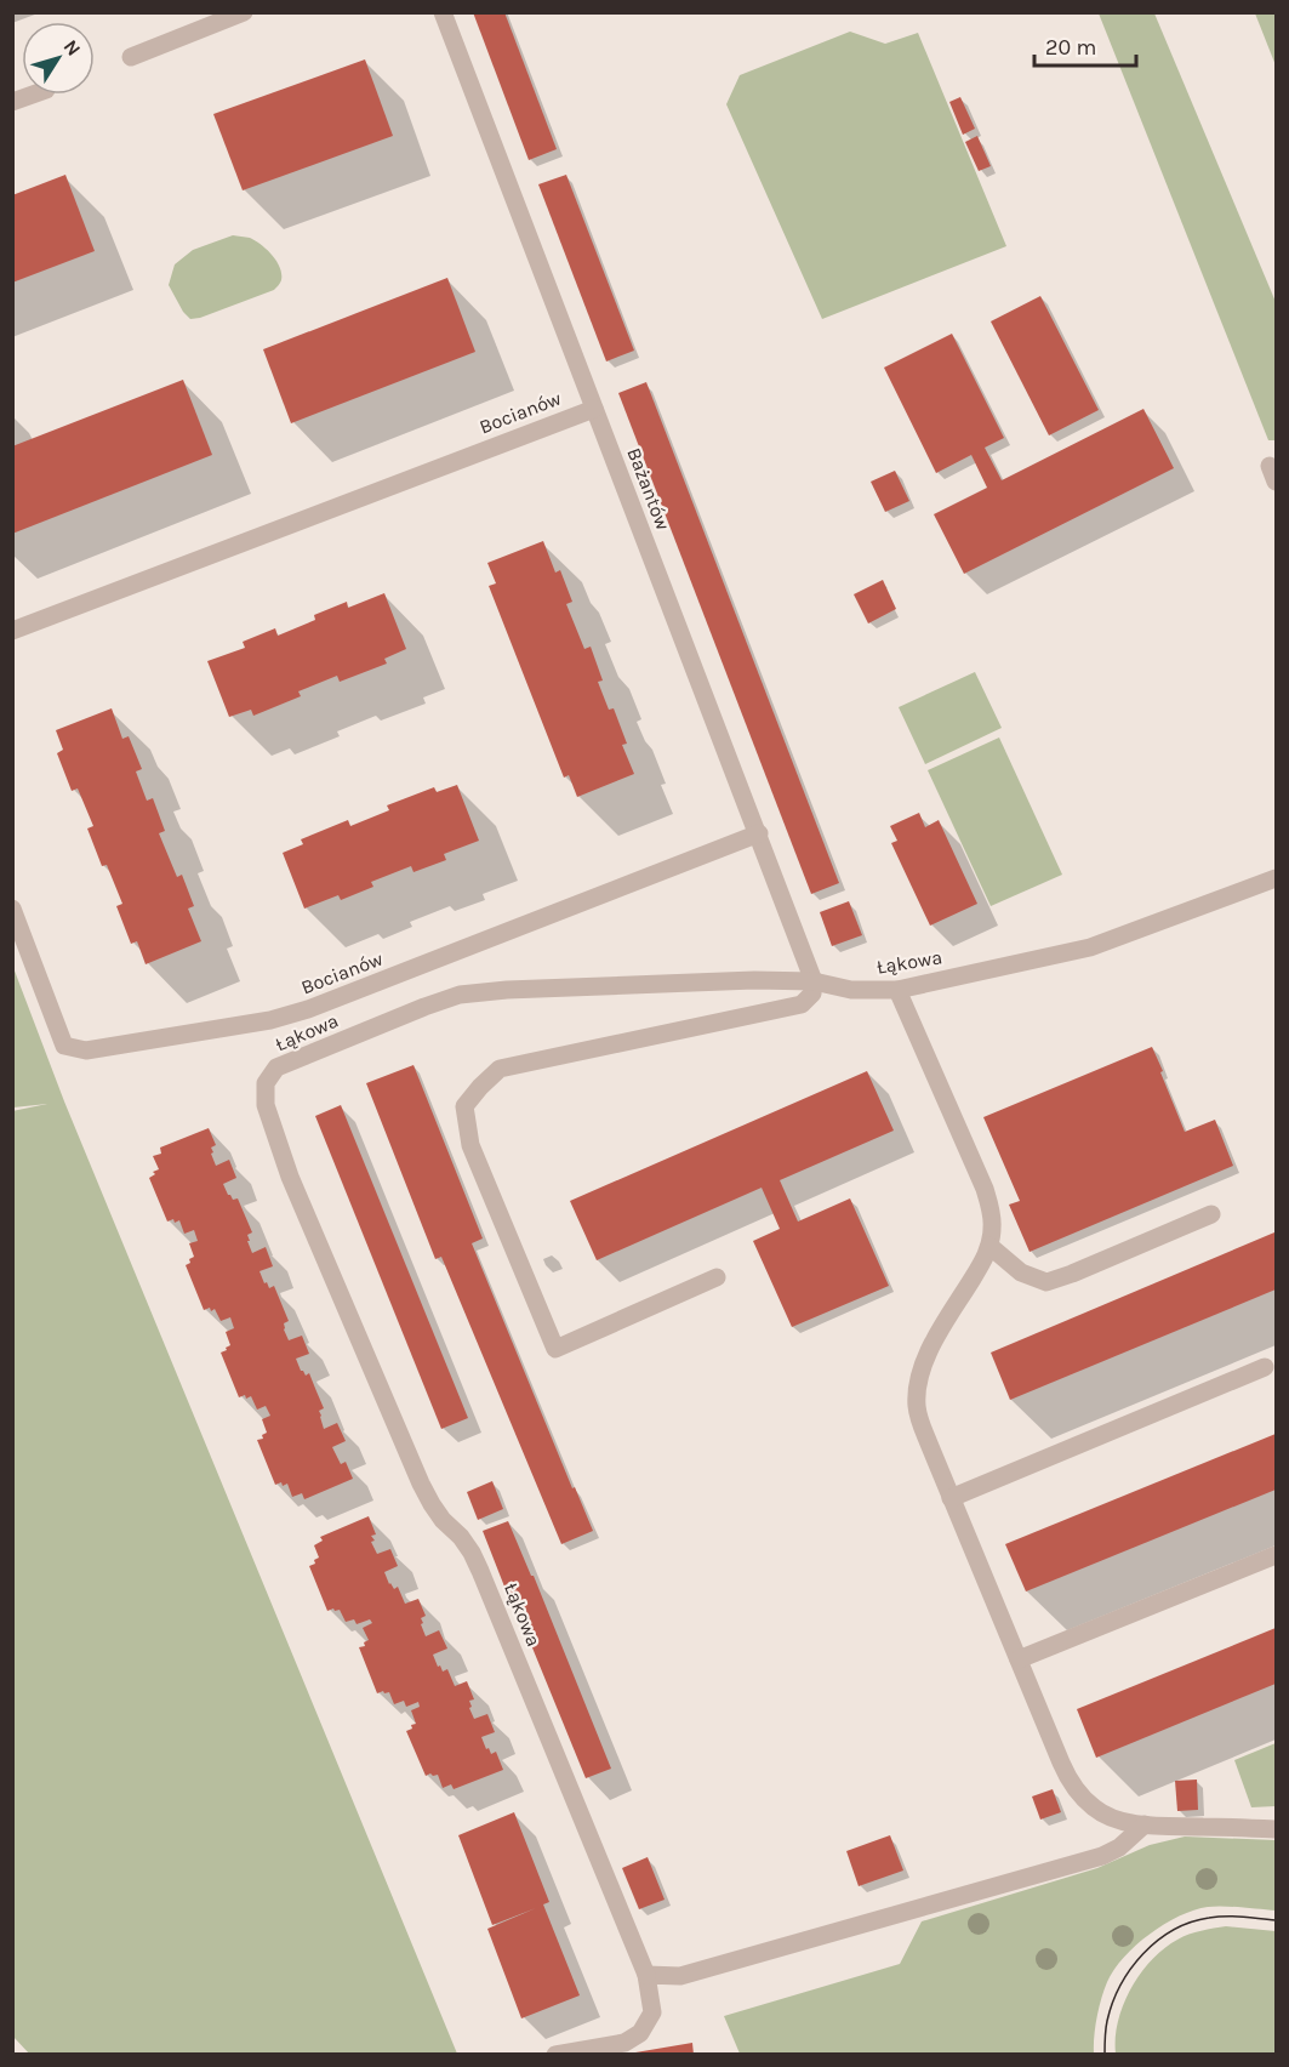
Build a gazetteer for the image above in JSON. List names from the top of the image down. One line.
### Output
{"streets":{"street":["Bocianów","Bażantów","Łąkowa"]},"crossings":[["Bocianów","Bażantów"],["Bażantów","Łąkowa"]],"scale_bar":"20 m","north":"top right"}
